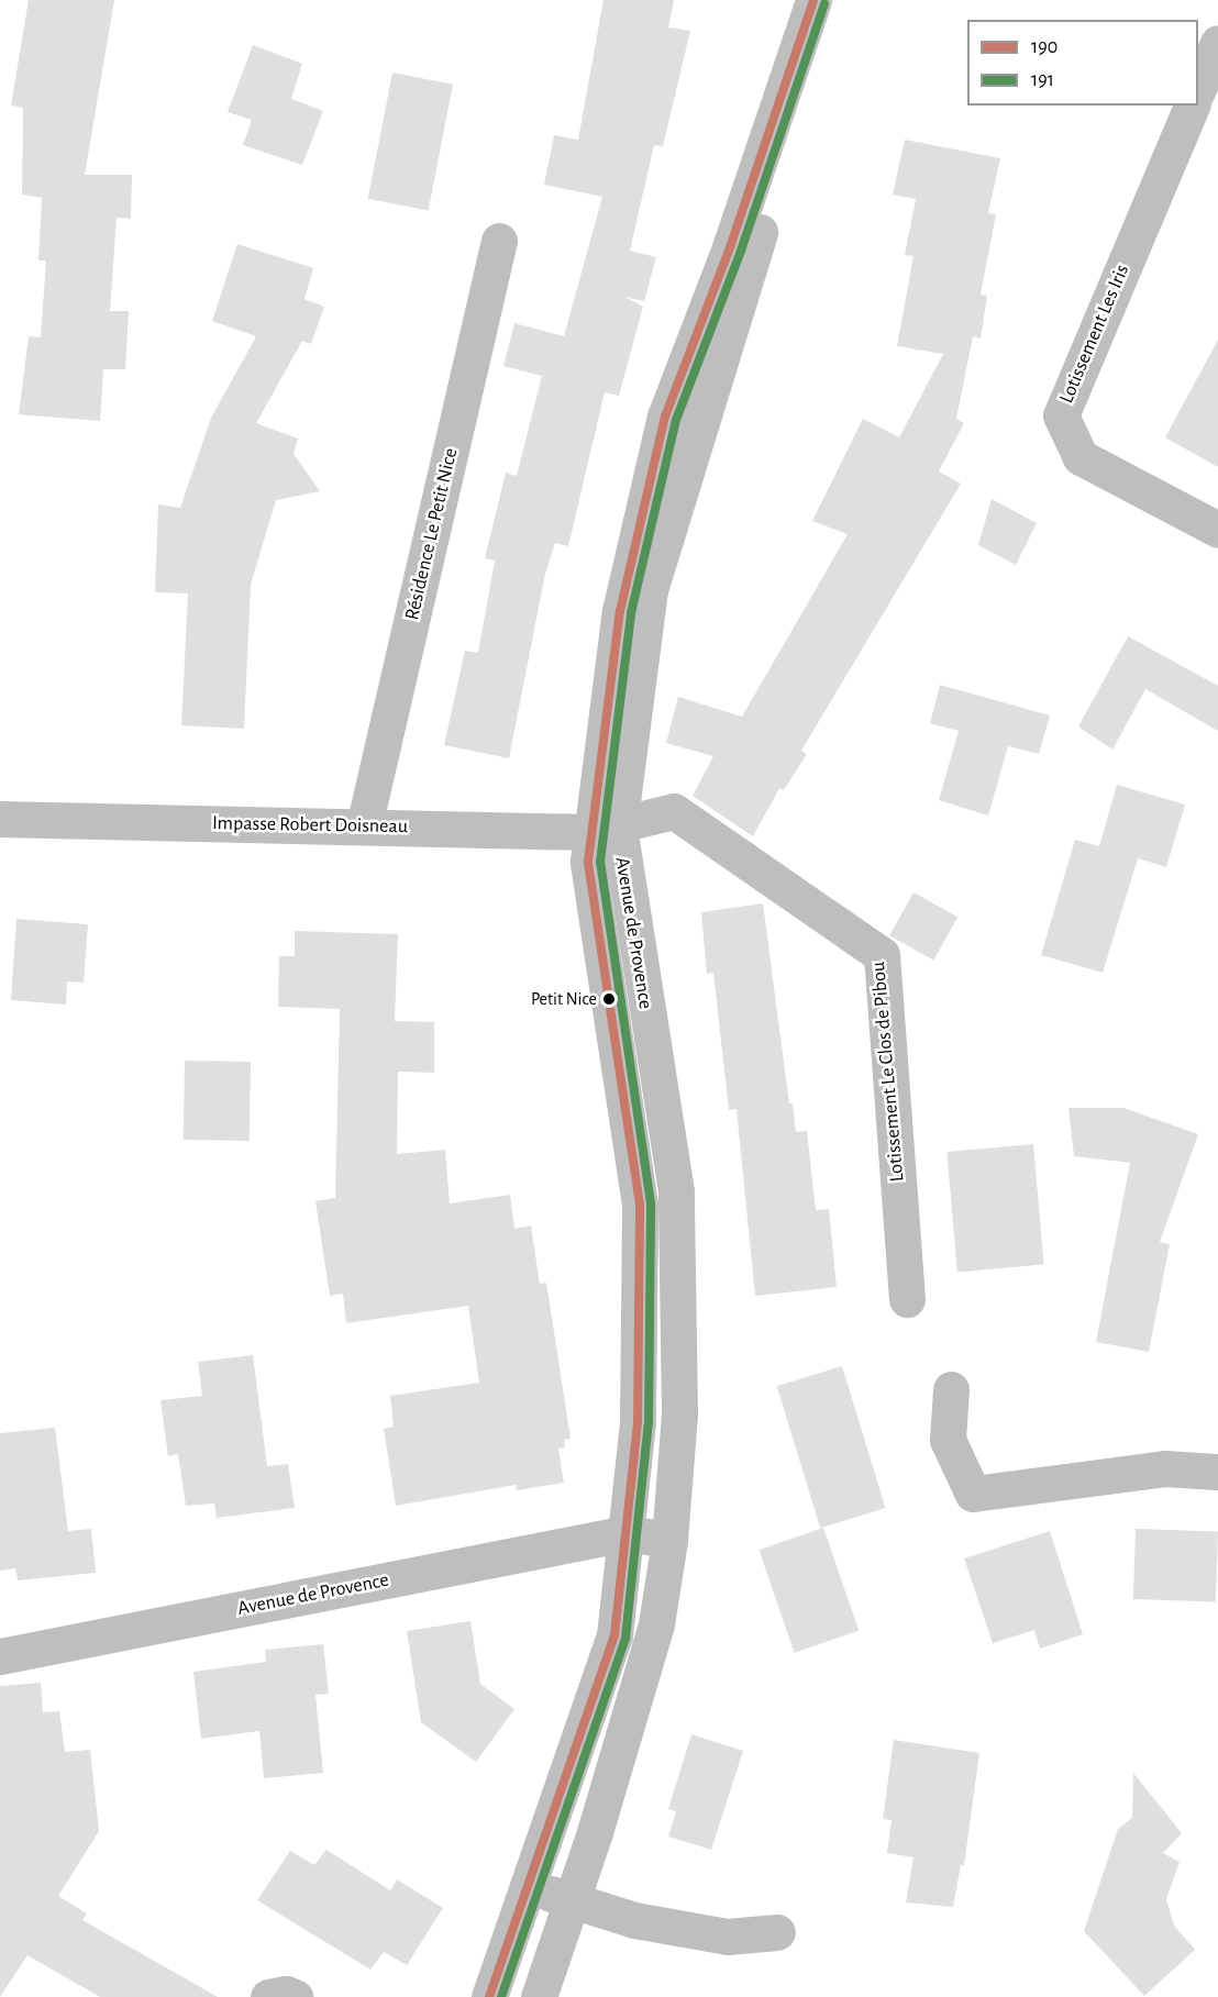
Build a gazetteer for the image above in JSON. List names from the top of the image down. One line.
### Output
{"streets":{"street":["Lotissement Les Iris","Résidence Le Petit Nice","Impasse Robert Doisneau","Avenue de Provence","Lotissement Le Clos de Pibou"]},"crossings":[["Résidence Le Petit Nice","Impasse Robert Doisneau"],["Impasse Robert Doisneau","Avenue de Provence"],["Impasse Robert Doisneau","Lotissement Le Clos de Pibou"],["Avenue de Provence","Lotissement Le Clos de Pibou"]],"places":["Petit Nice"],"lines":["transit line 190","transit line 191"],"legend":["190","191"]}
